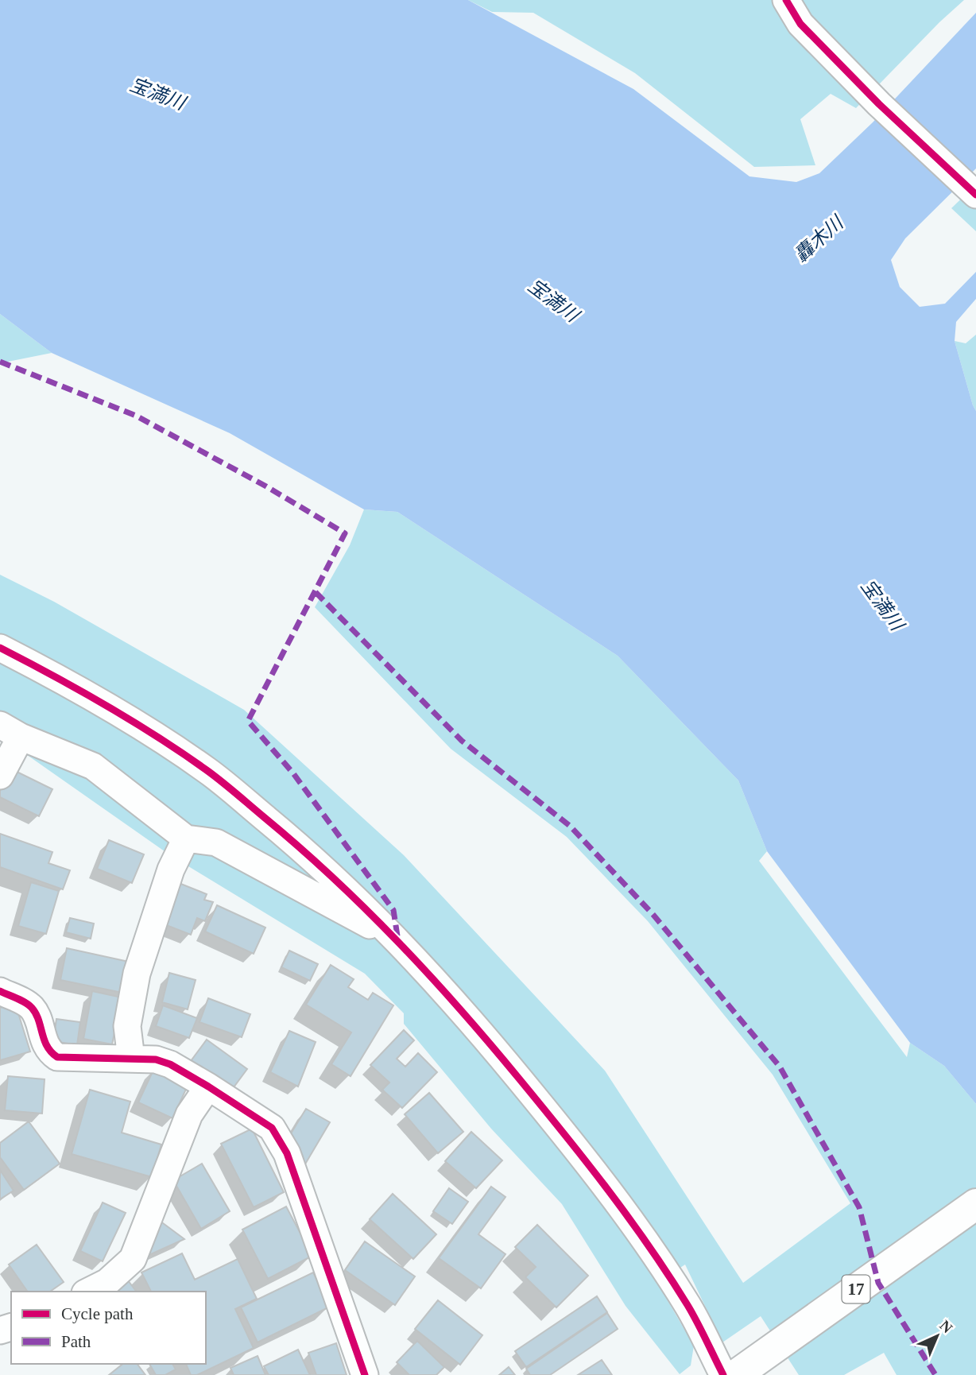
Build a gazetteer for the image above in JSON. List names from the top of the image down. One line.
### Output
{"streets":{"main road":["17"]},"water":["宝満川","轟木川"],"legend":["Cycle path","Path"],"north":"top right"}
